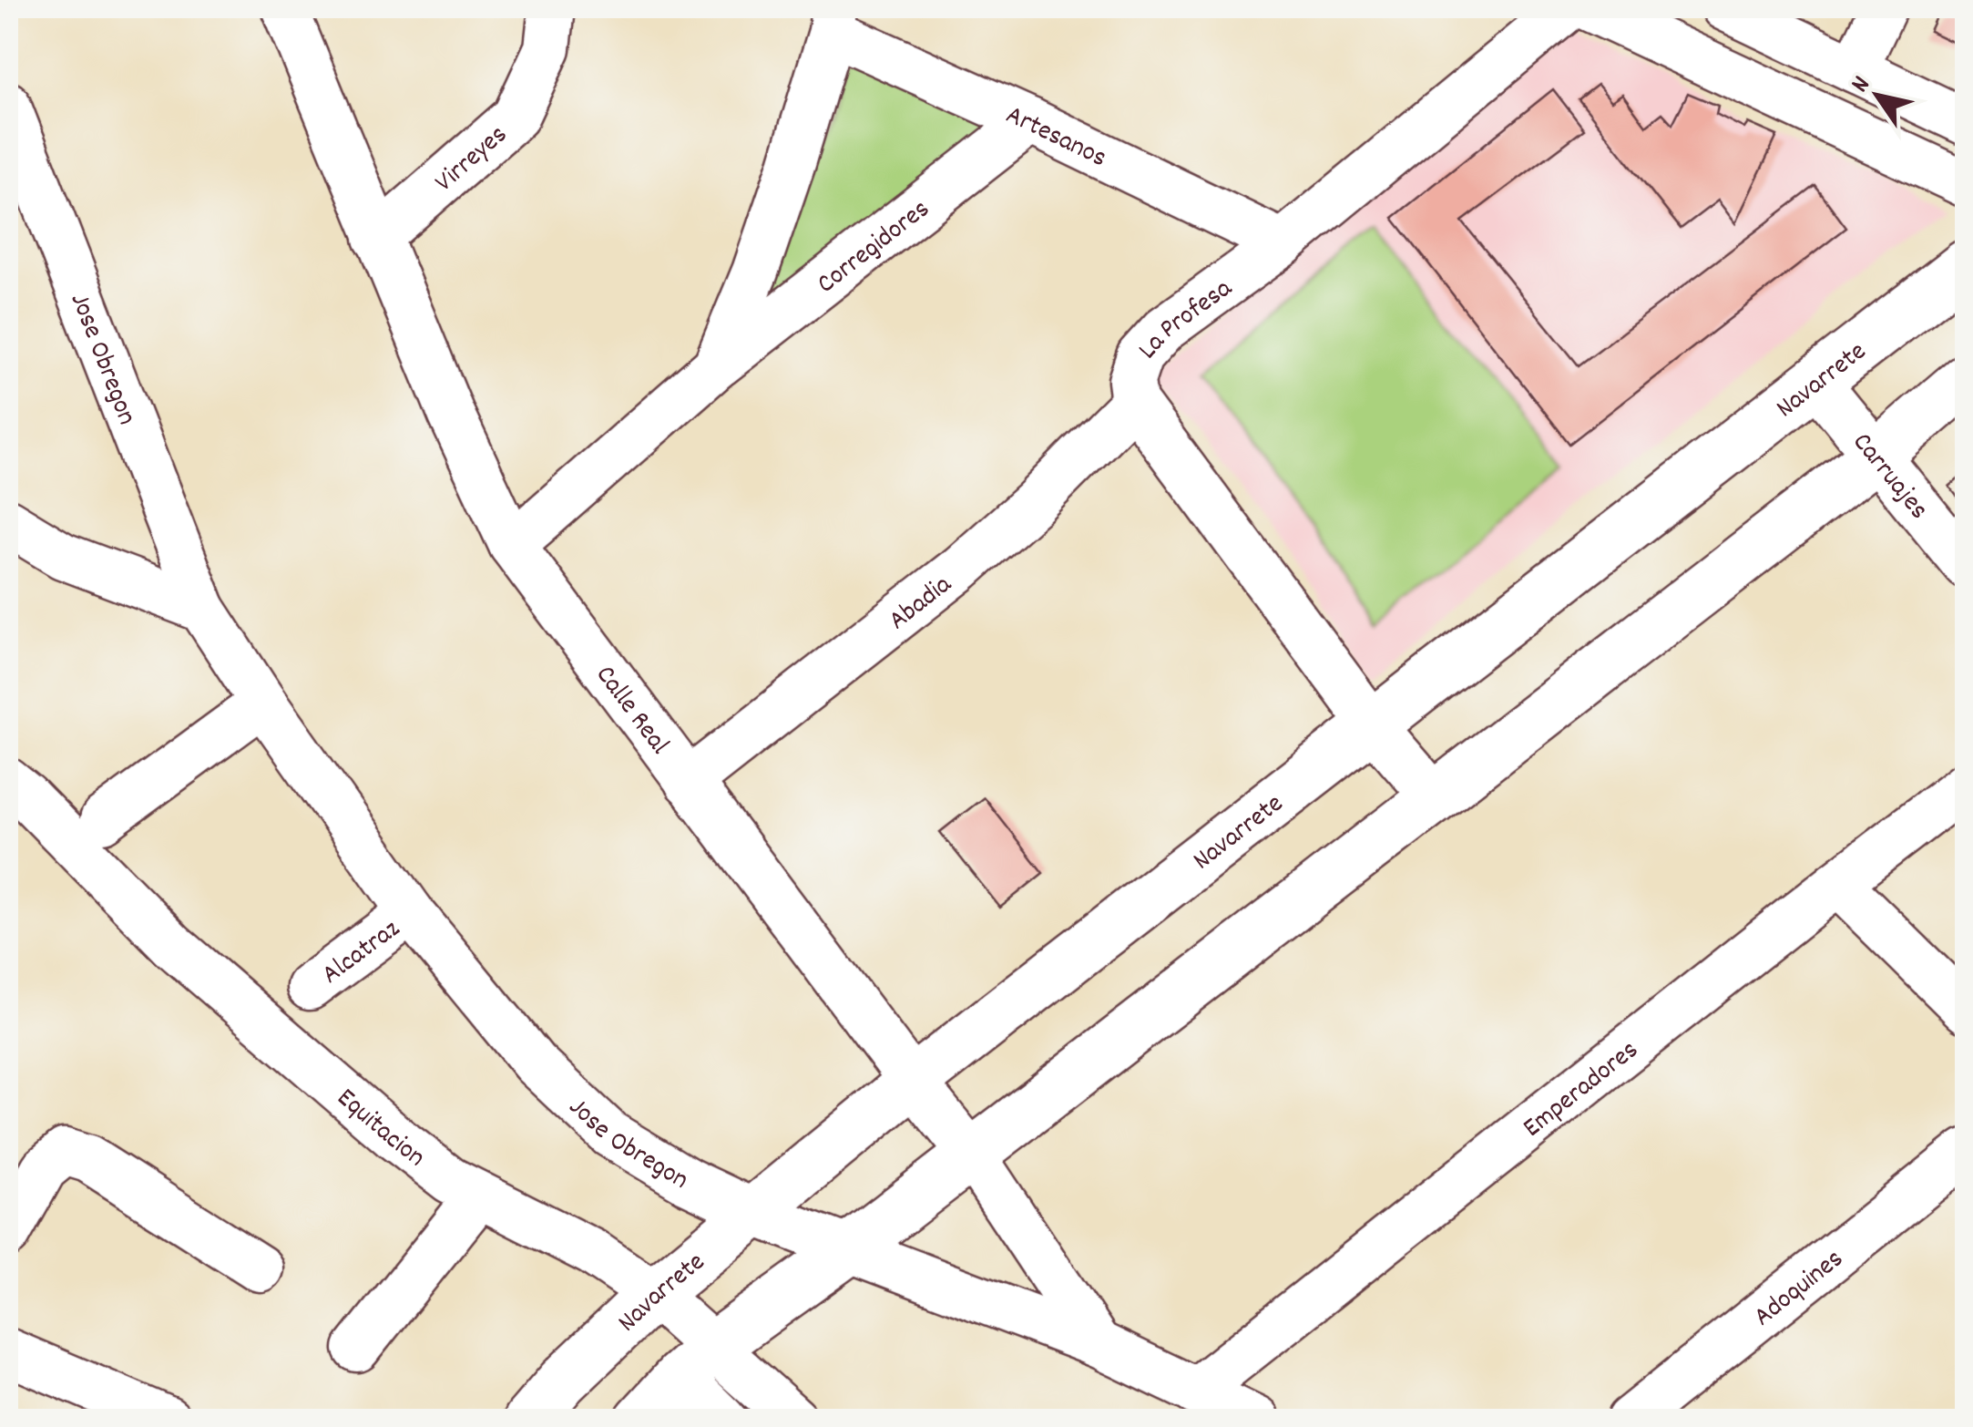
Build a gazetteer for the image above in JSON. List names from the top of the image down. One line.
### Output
{"streets":{"main road":["Navarrete"],"street":["Artesanos","Virreyes","Corregidores","La Profesa","Jose Obregon","Carruajes","Abadia","Calle Real","Alcatraz","Emperadores","Equitacion","Adoquines"]},"crossings":[["Artesanos","Corregidores"],["Artesanos","La Profesa"],["Virreyes","Calle Real"],["Corregidores","Calle Real"],["La Profesa","Navarrete"],["La Profesa","Abadia"],["Jose Obregon","Navarrete"],["Jose Obregon","Calle Real"],["Jose Obregon","Alcatraz"],["Jose Obregon","Emperadores"],["Navarrete","Carruajes"],["Navarrete","Calle Real"],["Navarrete","Equitacion"],["Abadia","Calle Real"]],"north":"top left"}
